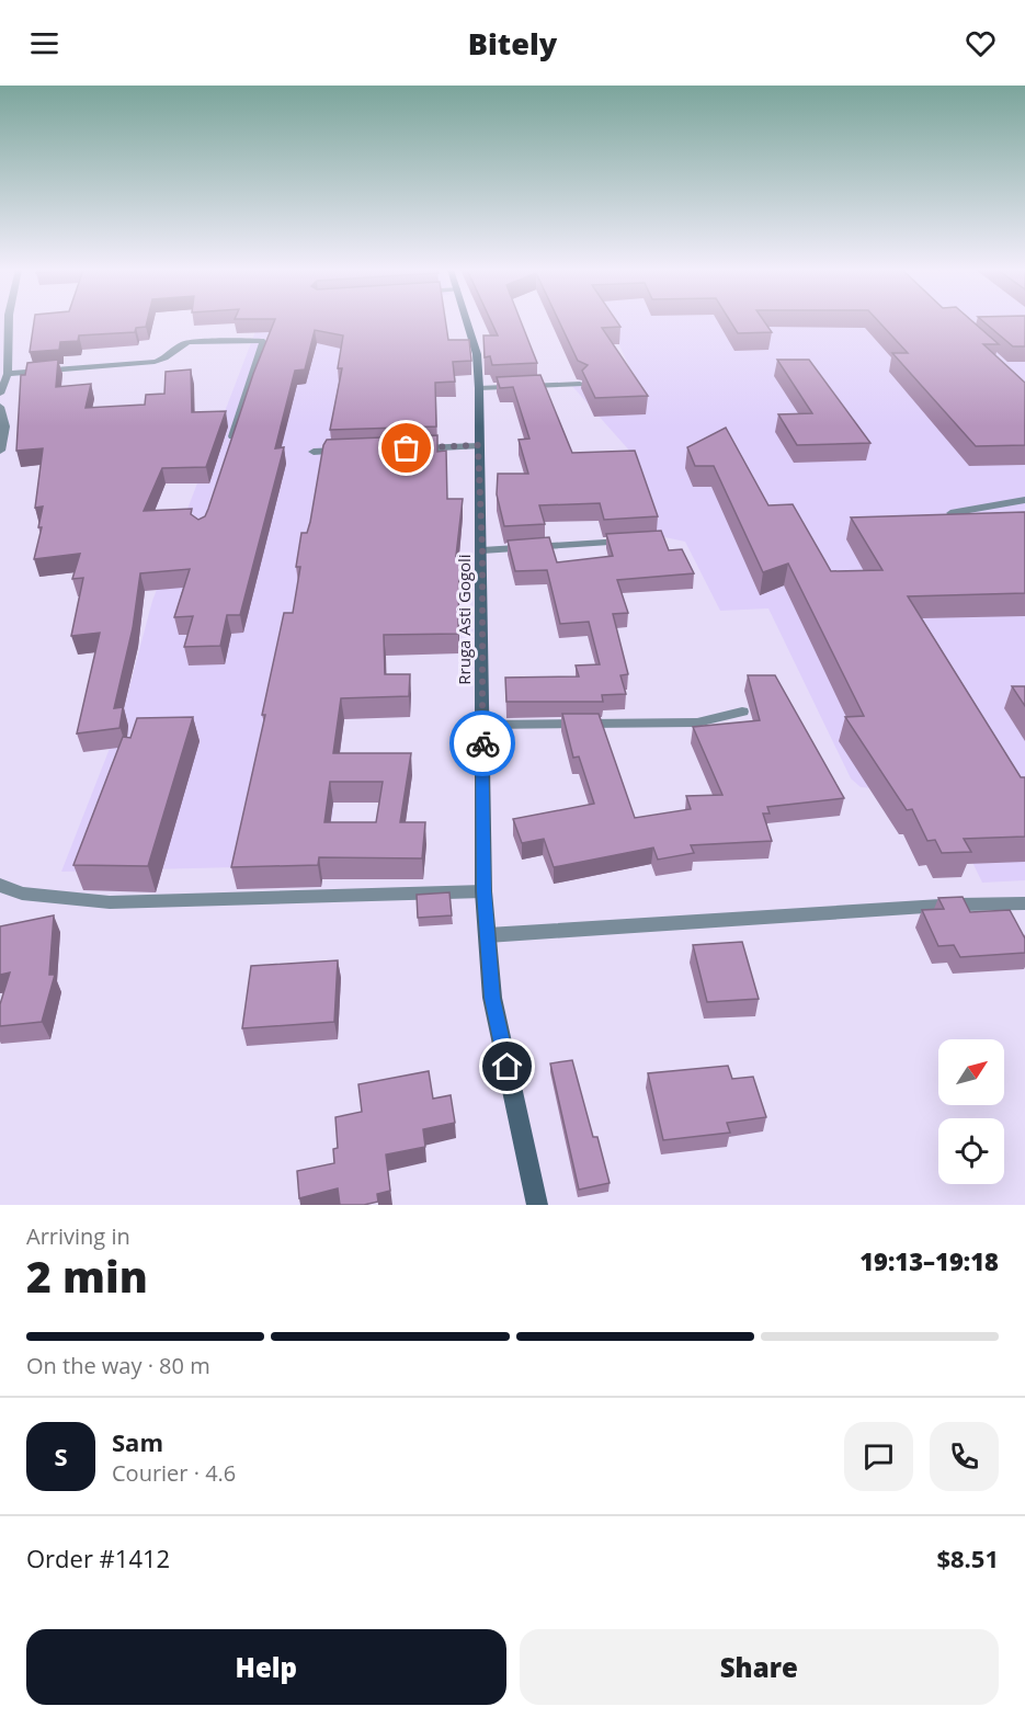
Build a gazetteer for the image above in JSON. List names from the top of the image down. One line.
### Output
{"streets":{"street":["Rruga Asti Gogoli"]},"north":"top right","page":{"header":"Bitely","heading":["2 min","Arriving in","19:13–19:18"],"panel":["Sam","Courier · 4.6","Order #1412","$8.51"],"bar":"On the way · 80 m","round":"S","buttons":["Help","Share"]}}
